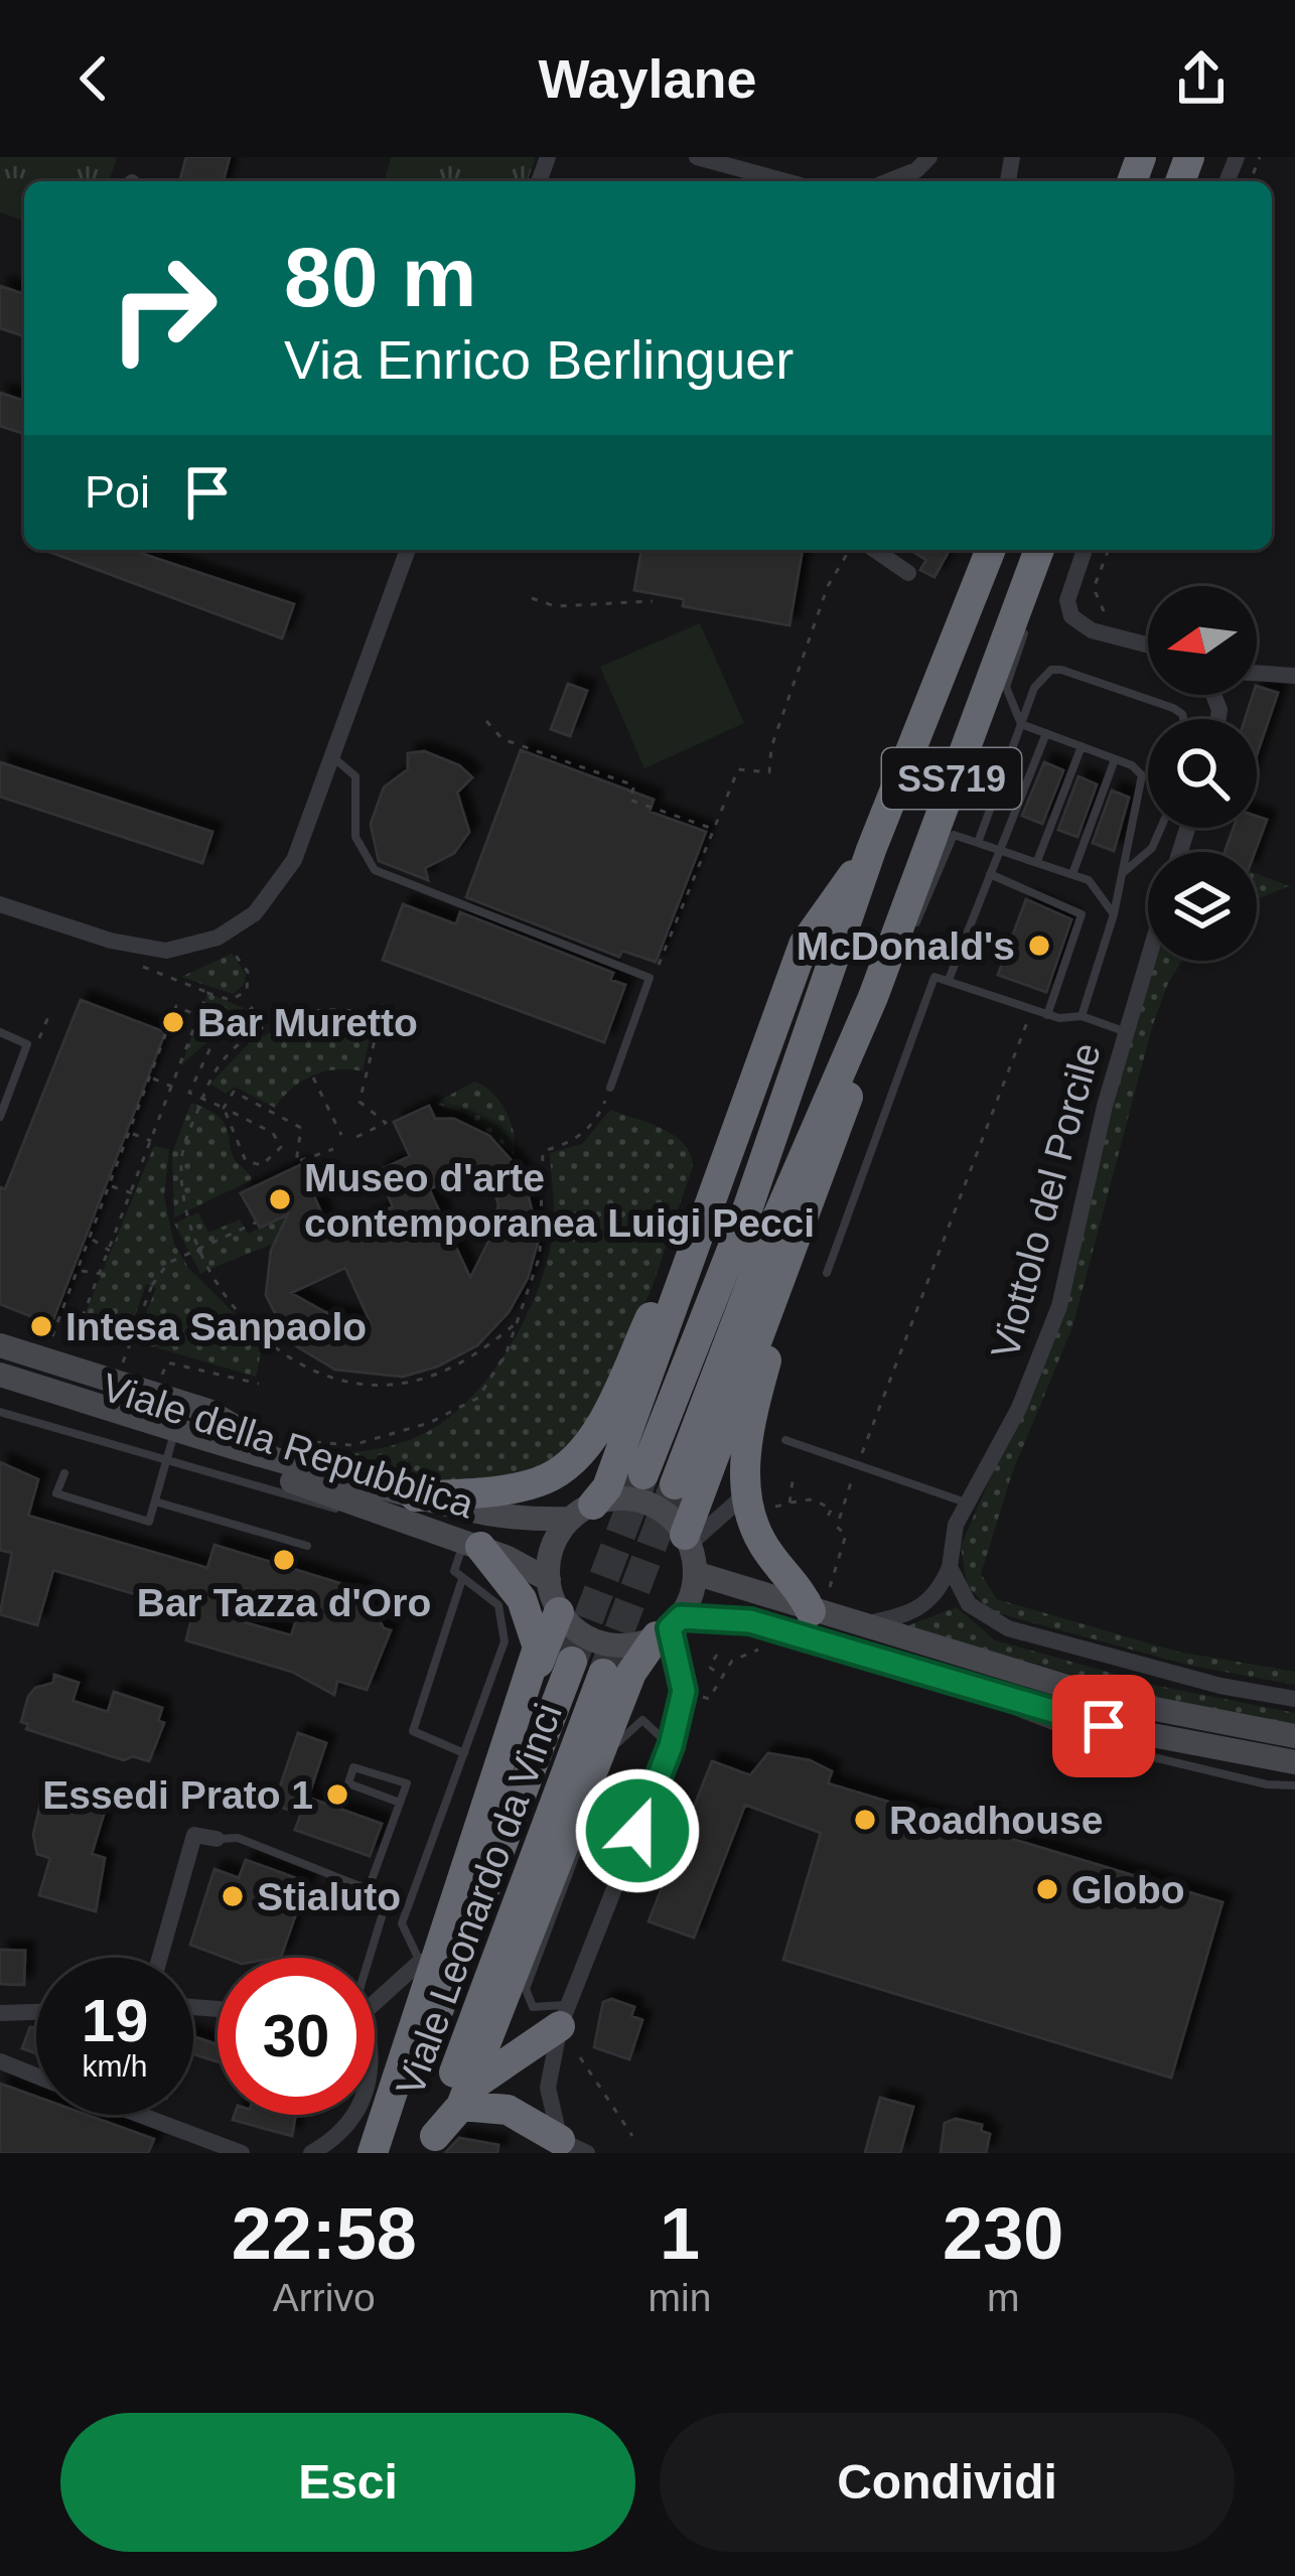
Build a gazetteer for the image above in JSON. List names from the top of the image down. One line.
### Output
{"streets":{"highway":["SS719","Viale Leonardo da Vinci"],"main road":["Viale della Repubblica"],"street":["Viottolo del Porcile"]},"places":["McDonald's","Bar Muretto","Museo d'arte contemporanea Luigi Pecci","Intesa Sanpaolo","Bar Tazza d'Oro","Essedi Prato 1","Roadhouse","Globo","Stialuto"],"north":"left","page":{"header":"Waylane","turn":["80 m","Via Enrico Berlinguer"],"then":"Poi","speed":"19 km/h","limit":"30","eta":["22:58","Arrivo","1","min","230","m"],"buttons":["Esci","Condividi"]}}
